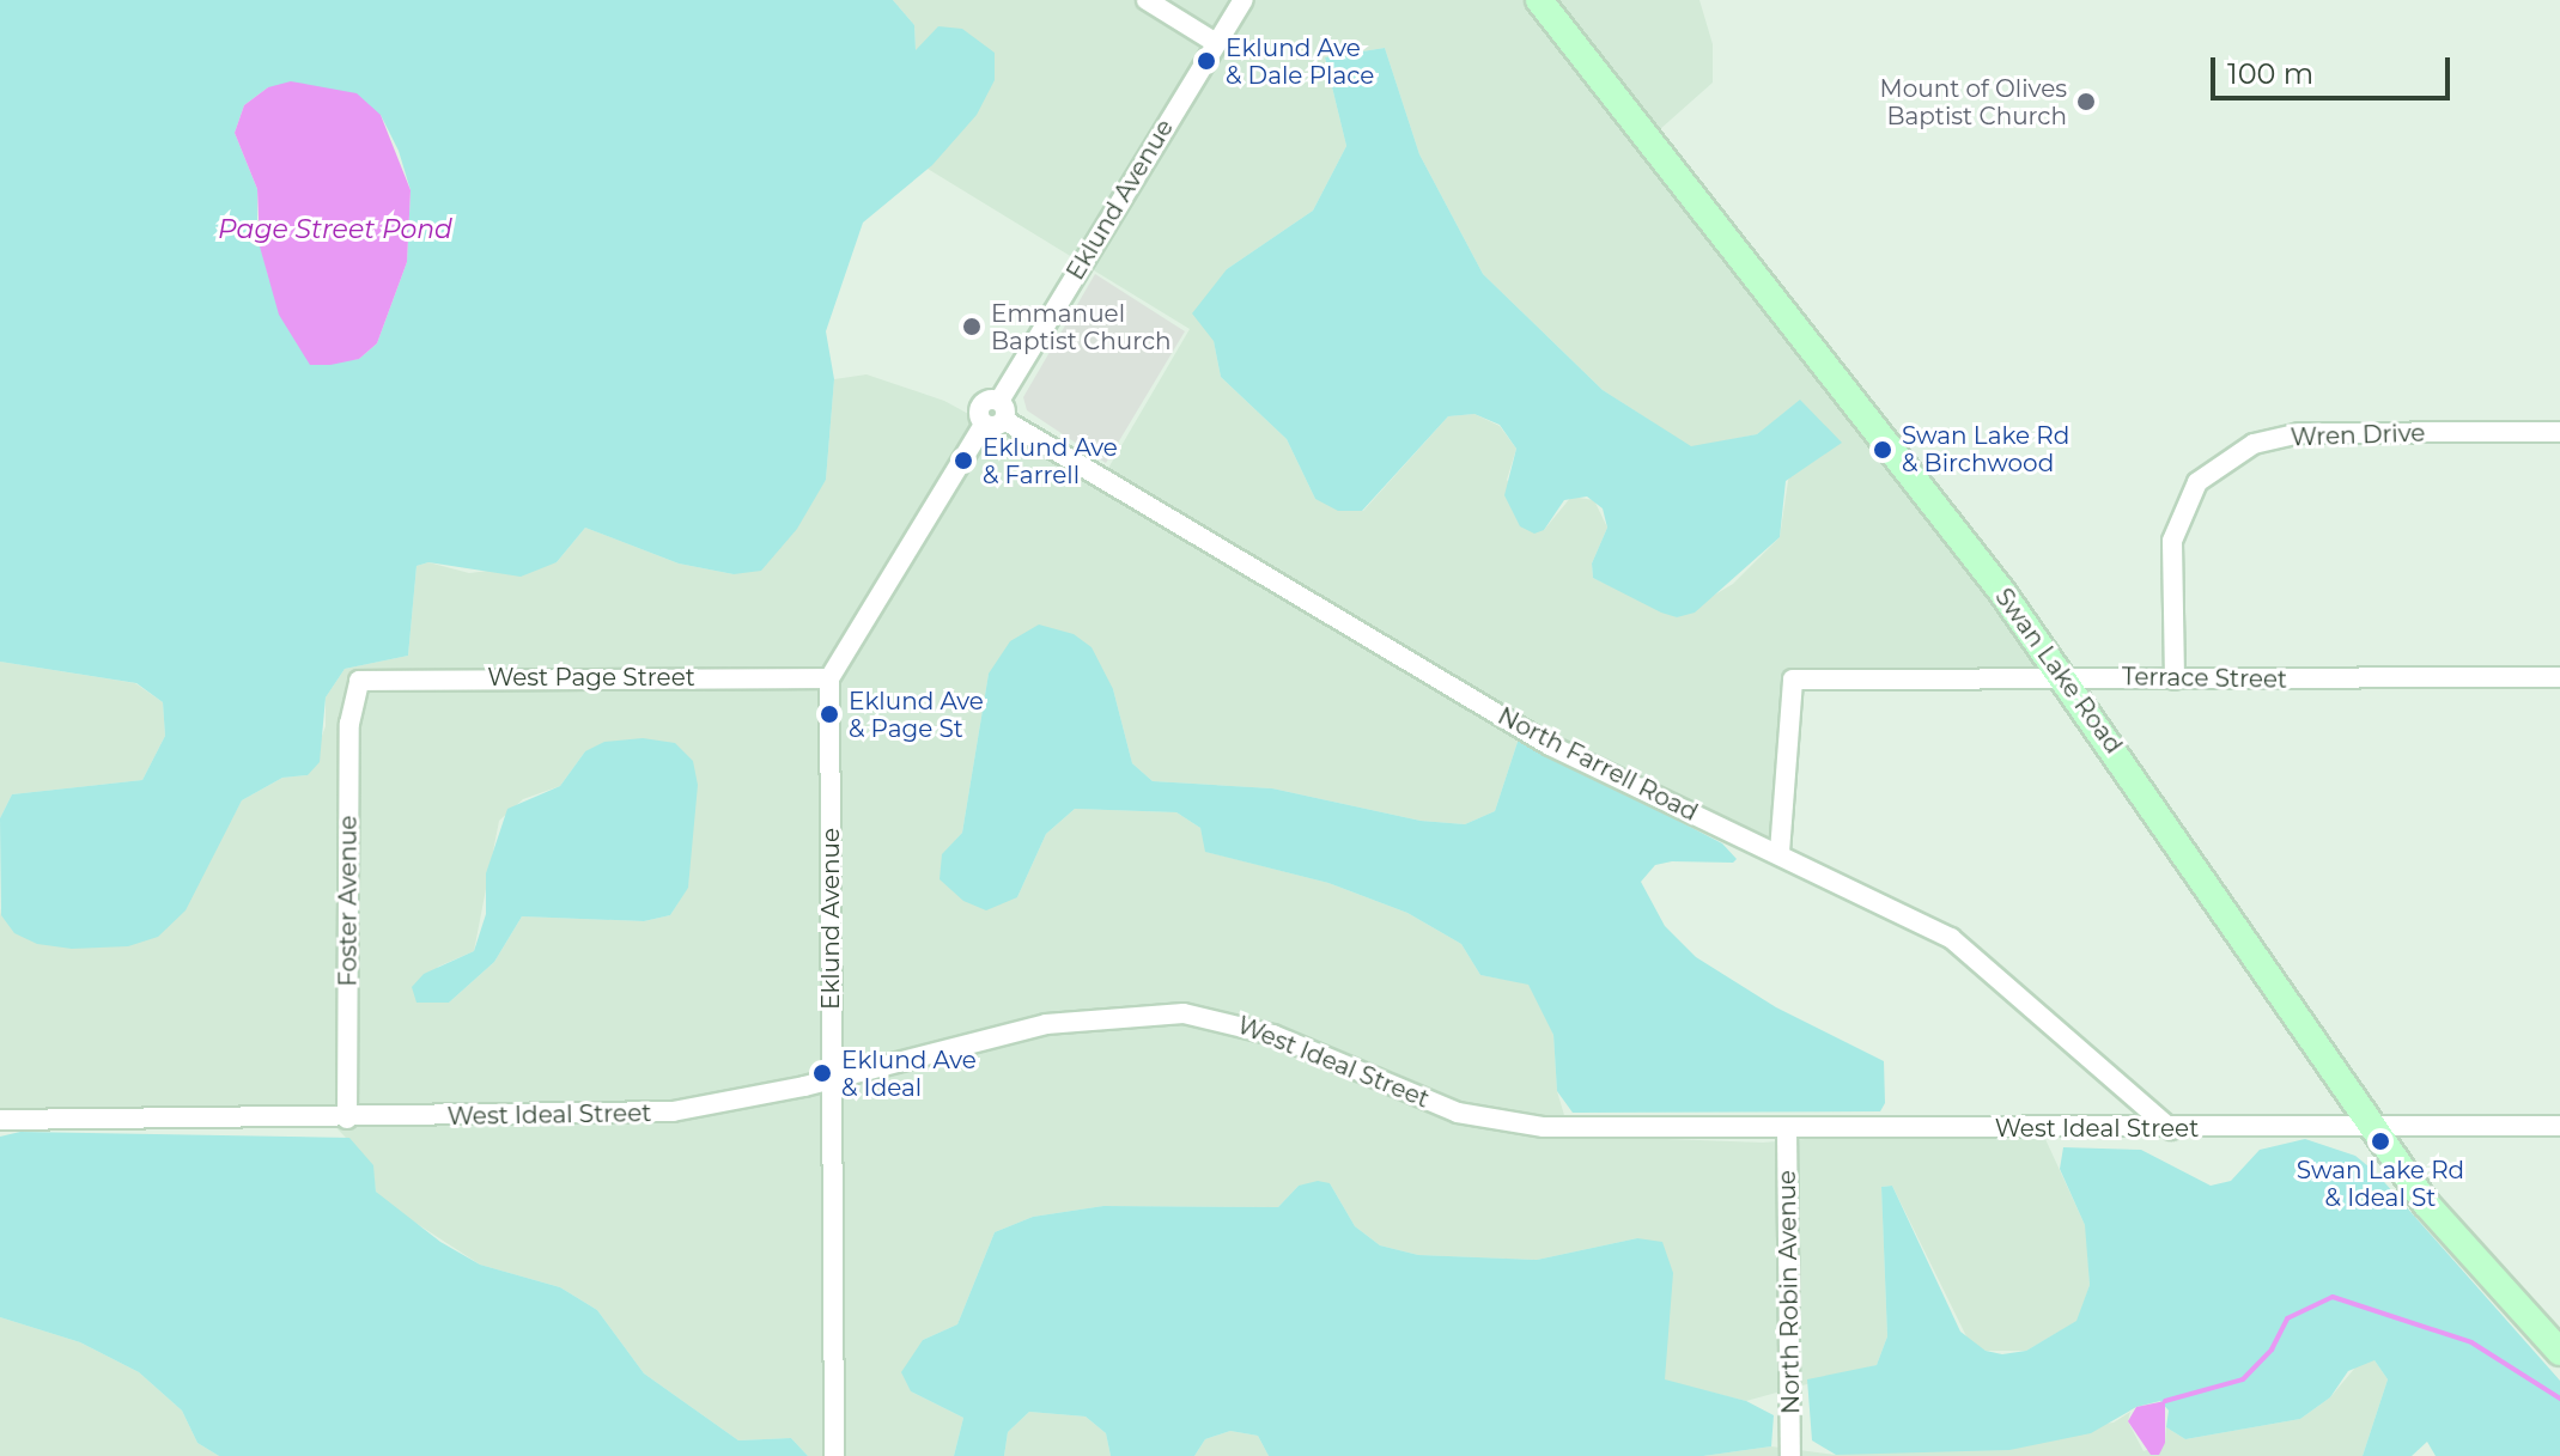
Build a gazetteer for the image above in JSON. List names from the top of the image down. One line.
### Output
{"streets":{"street":["Eklund Avenue","Wren Drive","Swan Lake Road","West Page Street","Terrace Street","North Farrell Road","Foster Avenue","West Ideal Street","North Robin Avenue"]},"crossings":[["Eklund Avenue","West Page Street"],["Eklund Avenue","North Farrell Road"],["Eklund Avenue","West Ideal Street"],["Wren Drive","Terrace Street"],["Swan Lake Road","Terrace Street"],["Swan Lake Road","West Ideal Street"],["West Page Street","Foster Avenue"],["Terrace Street","North Farrell Road"],["North Farrell Road","West Ideal Street"],["Foster Avenue","West Ideal Street"],["West Ideal Street","North Robin Avenue"]],"water":["Page Street Pond"],"places":["Eklund Ave & Dale Place","Mount of Olives Baptist Church","Emmanuel Baptist Church","Swan Lake Rd & Birchwood","Eklund Ave & Farrell","Eklund Ave & Page St","Eklund Ave & Ideal","Swan Lake Rd & Ideal St"],"scale_bar":"100 m"}
